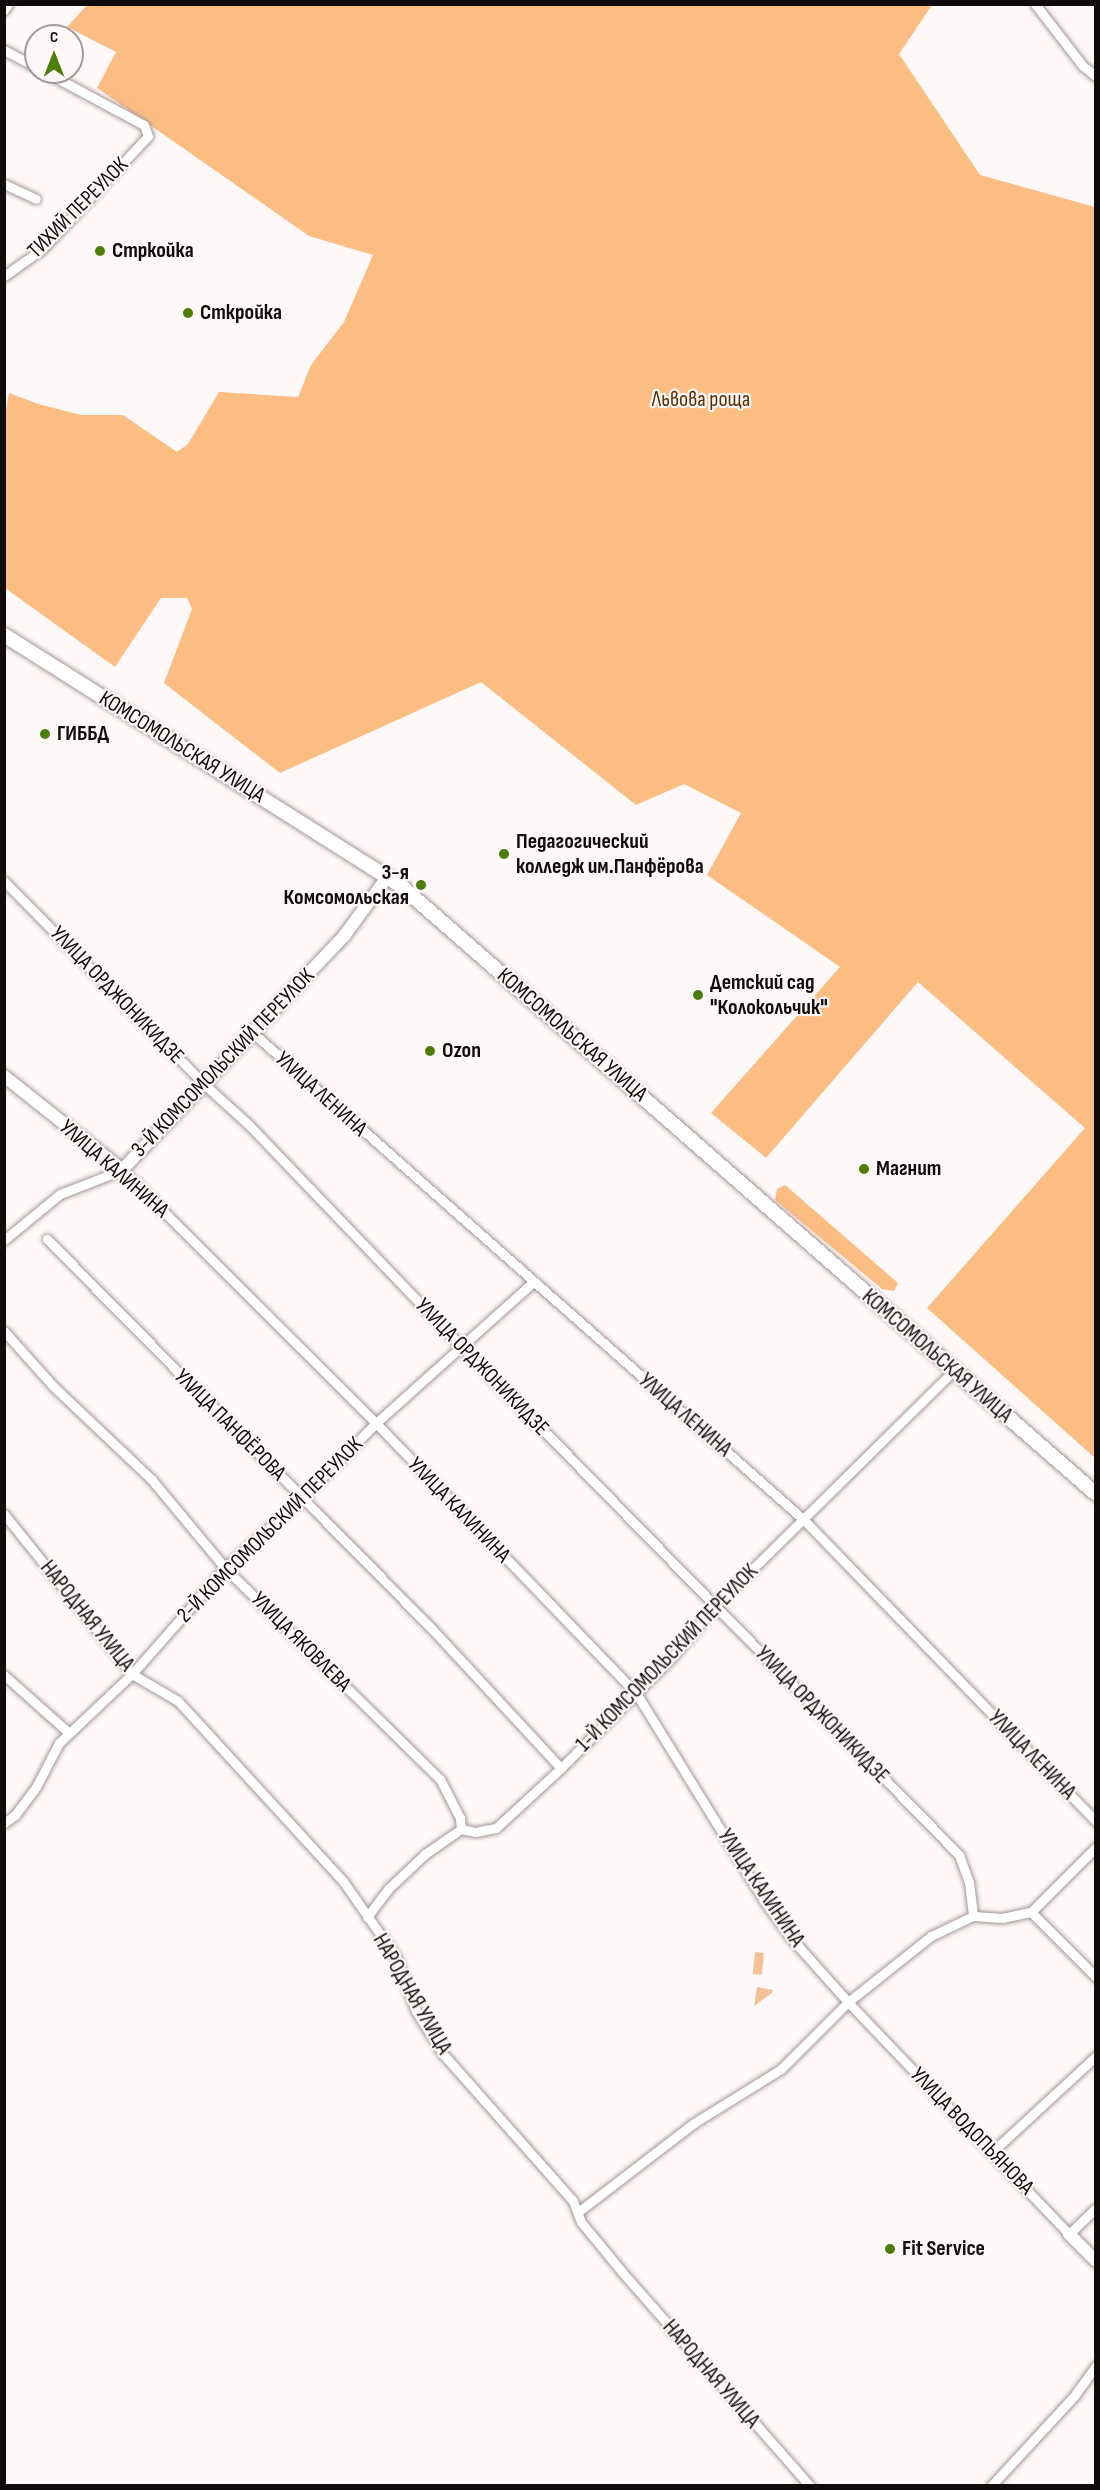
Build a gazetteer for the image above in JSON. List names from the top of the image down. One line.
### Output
{"streets":{"main road":["КОМСОМОЛЬСКАЯ УЛИЦА"],"street":["ТИХИЙ ПЕРЕУЛОК","УЛИЦА ОРДЖОНИКИДЗЕ","3-Й КОМСОМОЛЬСКИЙ ПЕРЕУЛОК","УЛИЦА ЛЕНИНА","УЛИЦА КАЛИНИНА","УЛИЦА ПАНФЁРОВА","2-Й КОМСОМОЛЬСКИЙ ПЕРЕУЛОК","НАРОДНАЯ УЛИЦА","УЛИЦА ЯКОВЛЕВА","1-Й КОМСОМОЛЬСКИЙ ПЕРЕУЛОК","УЛИЦА ВОДОПЬЯНОВА"]},"crossings":[["КОМСОМОЛЬСКАЯ УЛИЦА","3-Й КОМСОМОЛЬСКИЙ ПЕРЕУЛОК"],["КОМСОМОЛЬСКАЯ УЛИЦА","1-Й КОМСОМОЛЬСКИЙ ПЕРЕУЛОК"],["УЛИЦА ОРДЖОНИКИДЗЕ","3-Й КОМСОМОЛЬСКИЙ ПЕРЕУЛОК"],["УЛИЦА ОРДЖОНИКИДЗЕ","2-Й КОМСОМОЛЬСКИЙ ПЕРЕУЛОК"],["УЛИЦА ОРДЖОНИКИДЗЕ","1-Й КОМСОМОЛЬСКИЙ ПЕРЕУЛОК"],["3-Й КОМСОМОЛЬСКИЙ ПЕРЕУЛОК","УЛИЦА ЛЕНИНА"],["3-Й КОМСОМОЛЬСКИЙ ПЕРЕУЛОК","УЛИЦА КАЛИНИНА"],["УЛИЦА ЛЕНИНА","2-Й КОМСОМОЛЬСКИЙ ПЕРЕУЛОК"],["УЛИЦА ЛЕНИНА","1-Й КОМСОМОЛЬСКИЙ ПЕРЕУЛОК"],["УЛИЦА КАЛИНИНА","2-Й КОМСОМОЛЬСКИЙ ПЕРЕУЛОК"],["УЛИЦА КАЛИНИНА","1-Й КОМСОМОЛЬСКИЙ ПЕРЕУЛОК"],["УЛИЦА КАЛИНИНА","УЛИЦА ВОДОПЬЯНОВА"],["УЛИЦА ПАНФЁРОВА","2-Й КОМСОМОЛЬСКИЙ ПЕРЕУЛОК"],["УЛИЦА ПАНФЁРОВА","1-Й КОМСОМОЛЬСКИЙ ПЕРЕУЛОК"],["2-Й КОМСОМОЛЬСКИЙ ПЕРЕУЛОК","НАРОДНАЯ УЛИЦА"],["2-Й КОМСОМОЛЬСКИЙ ПЕРЕУЛОК","УЛИЦА ЯКОВЛЕВА"],["УЛИЦА ЯКОВЛЕВА","1-Й КОМСОМОЛЬСКИЙ ПЕРЕУЛОК"]],"parks":["Львова роща"],"places":["Стркойка","Сткройка","ГИББД","Педагогический колледж им.Панфёрова","3-я Комсомольская","Детский сад \"Колокольчик\"","Ozon","Магнит","Fit Service"],"north":"top"}
